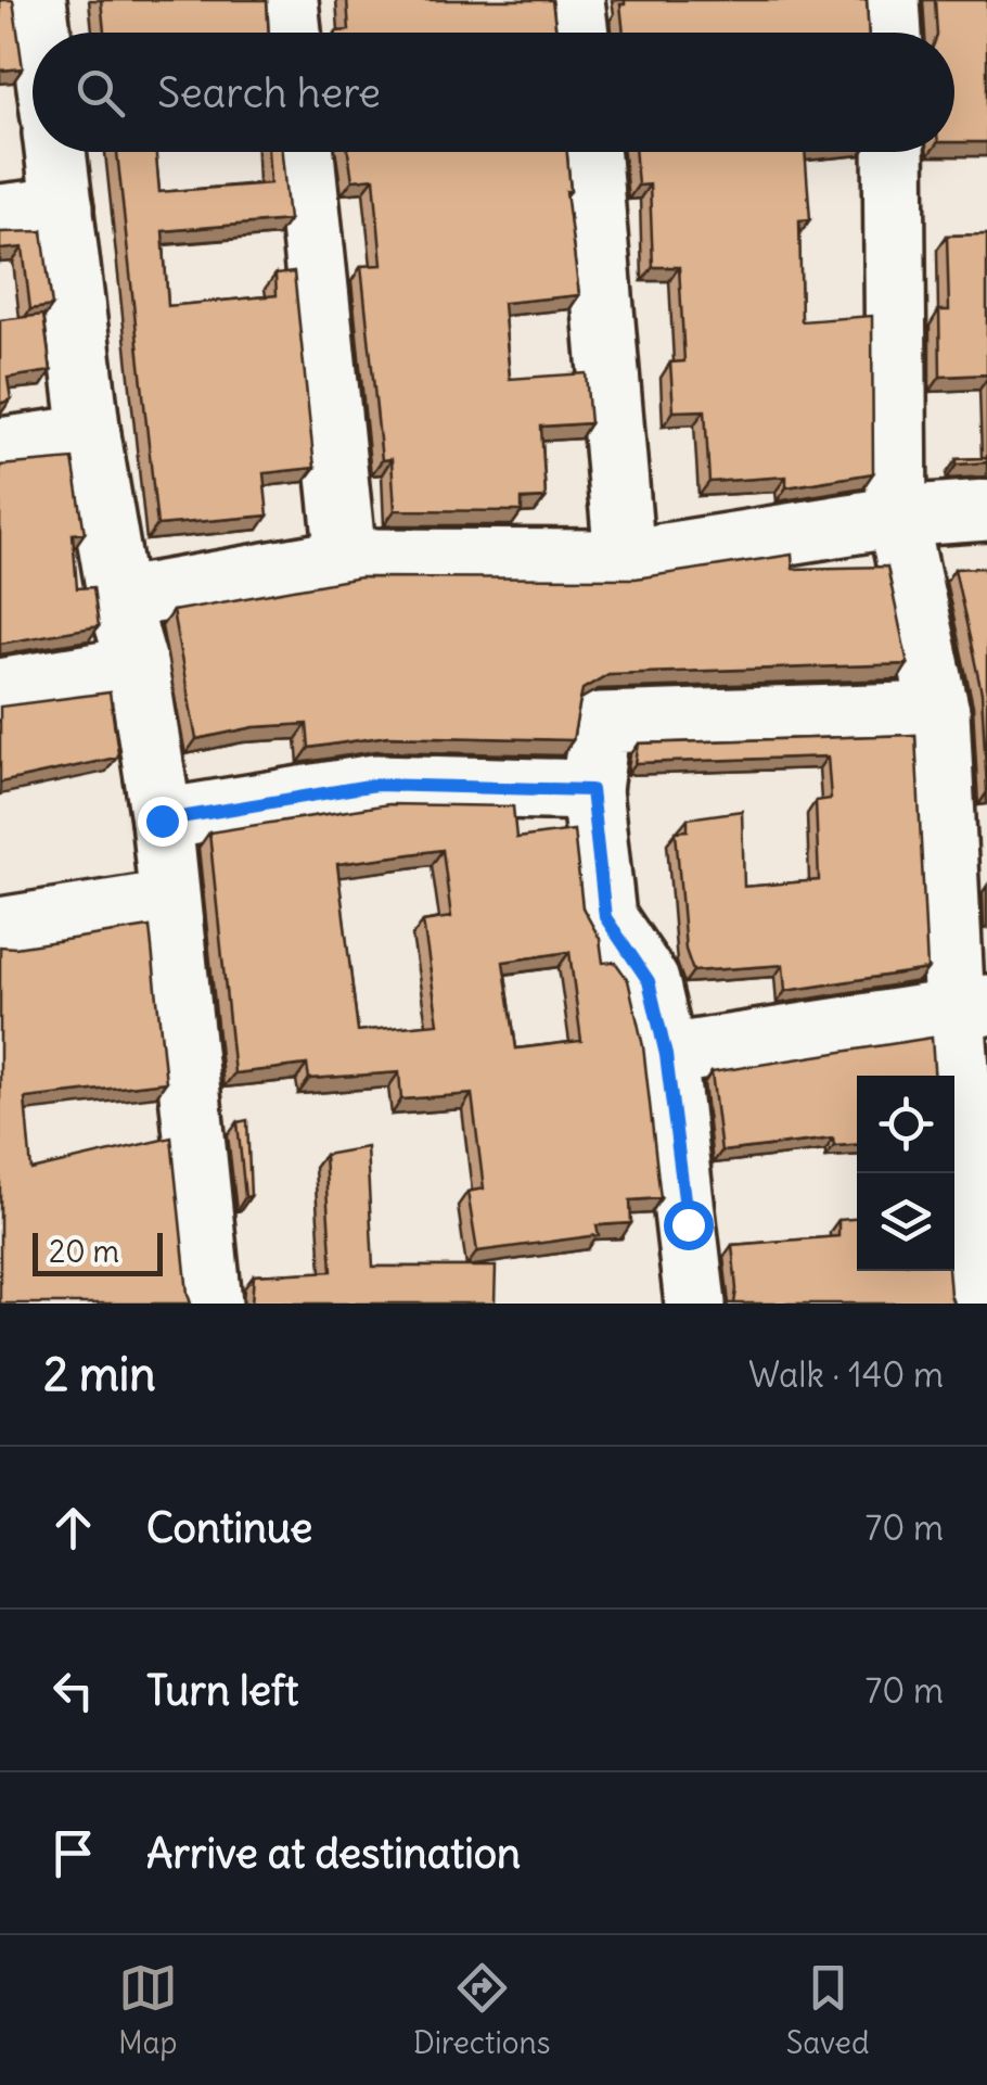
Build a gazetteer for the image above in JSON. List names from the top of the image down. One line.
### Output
{"scale_bar":"20 m","page":{"search":"Search here","scale":"20 m","heading":["2 min","Walk · 140 m"],"list":[["Continue","70 m"],["Turn left","70 m"],"Arrive at destination"],"nav":["Map","Directions","Saved"]}}
